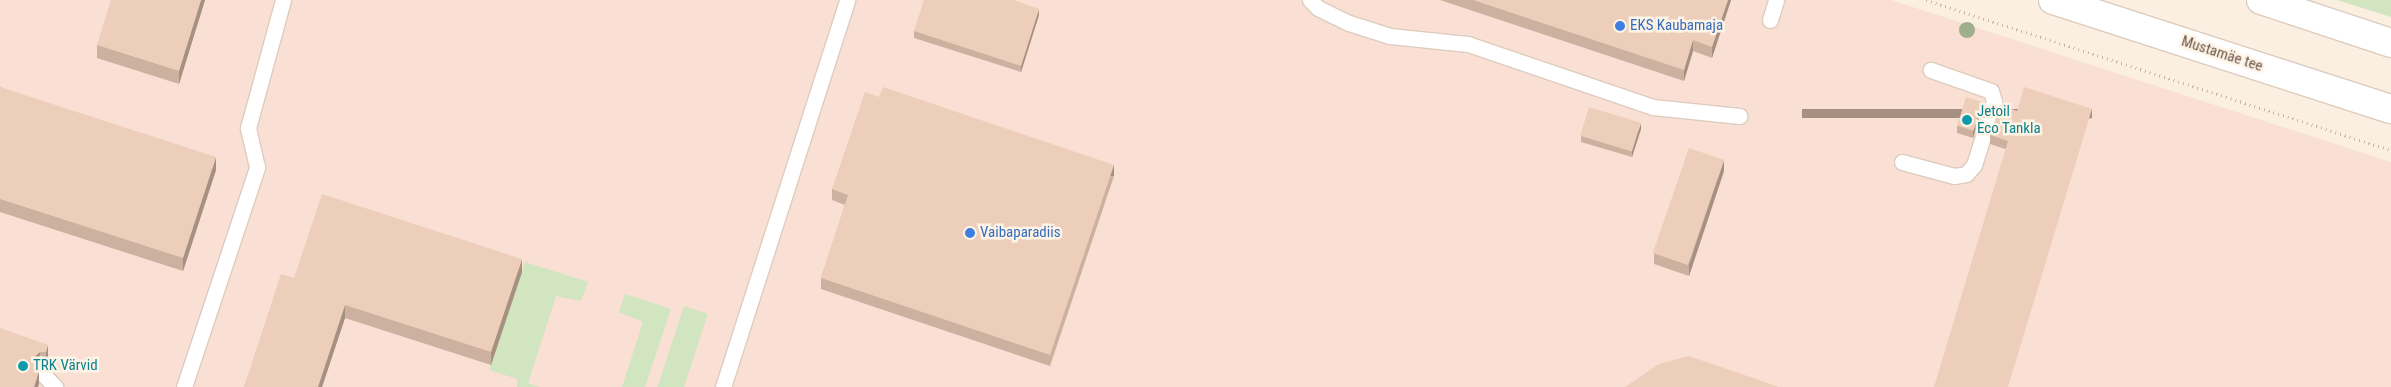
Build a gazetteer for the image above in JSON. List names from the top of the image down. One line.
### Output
{"streets":{"main road":["Mustamäe tee"]},"places":["EKS Kaubamaja","Jetoil Eco Tankla","Vaibaparadiis","TRK Värvid"]}
